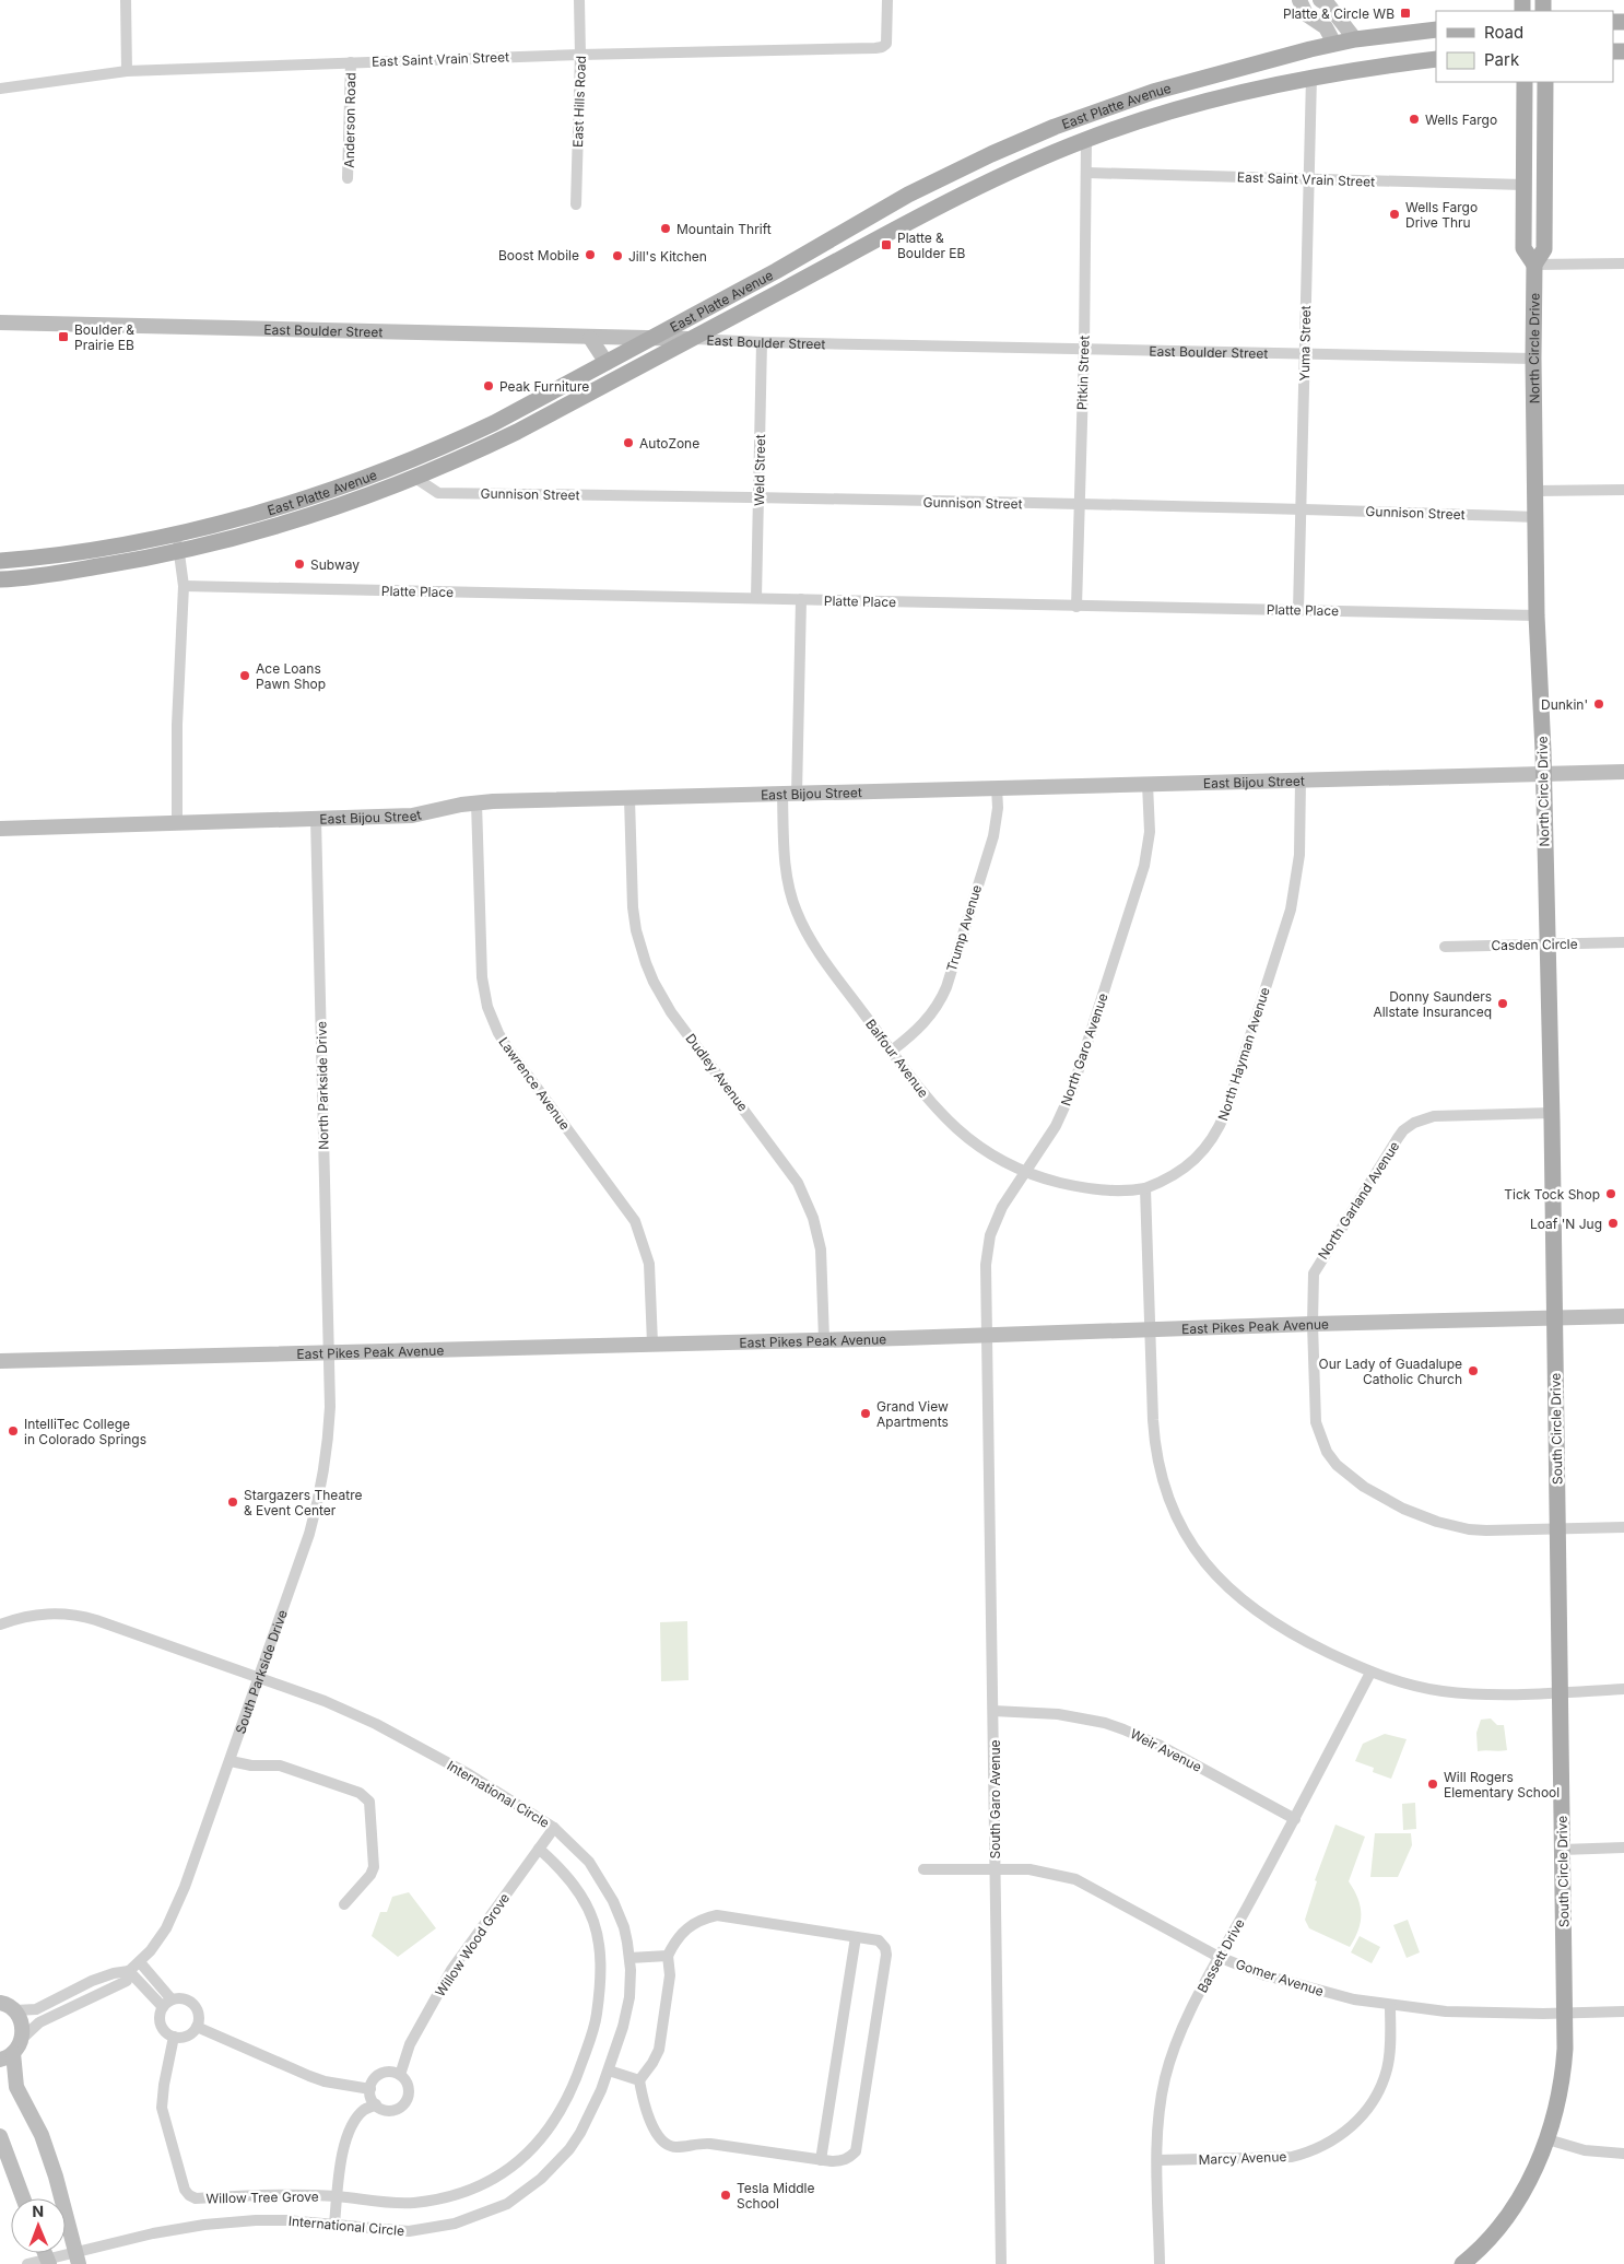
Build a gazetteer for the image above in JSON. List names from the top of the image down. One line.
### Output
{"streets":{"main road":["East Platte Avenue","North Circle Drive","South Circle Drive"],"street":["East Saint Vrain Street","East Hills Road","Anderson Road","East Boulder Street","Yuma Street","Pitkin Street","Weld Street","Gunnison Street","Platte Place","East Bijou Street","Trump Avenue","Casden Circle","North Garo Avenue","North Hayman Avenue","Balfour Avenue","Dudley Avenue","Lawrence Avenue","North Parkside Drive","North Garland Avenue","East Pikes Peak Avenue","South Parkside Drive","Weir Avenue","International Circle","South Garo Avenue","Willow Wood Grove","Bassett Drive","Gomer Avenue","Marcy Avenue","Willow Tree Grove"]},"crossings":[["East Saint Vrain Street","East Hills Road"],["East Saint Vrain Street","Anderson Road"],["East Saint Vrain Street","Yuma Street"],["East Saint Vrain Street","North Circle Drive"],["East Saint Vrain Street","Pitkin Street"],["East Platte Avenue","East Boulder Street"],["East Platte Avenue","Yuma Street"],["East Platte Avenue","Pitkin Street"],["East Platte Avenue","Gunnison Street"],["East Boulder Street","Yuma Street"],["East Boulder Street","North Circle Drive"],["East Boulder Street","Pitkin Street"],["East Boulder Street","Weld Street"],["Yuma Street","Gunnison Street"],["Yuma Street","Platte Place"],["North Circle Drive","Gunnison Street"],["North Circle Drive","Platte Place"],["North Circle Drive","East Bijou Street"],["North Circle Drive","Casden Circle"],["North Circle Drive","North Garland Avenue"],["North Circle Drive","East Pikes Peak Avenue"],["North Circle Drive","South Circle Drive"],["Pitkin Street","Gunnison Street"],["Pitkin Street","Platte Place"],["Weld Street","Gunnison Street"],["Weld Street","Platte Place"],["Platte Place","Balfour Avenue"],["East Bijou Street","Trump Avenue"],["East Bijou Street","North Garo Avenue"],["East Bijou Street","North Hayman Avenue"],["East Bijou Street","Balfour Avenue"],["East Bijou Street","Dudley Avenue"],["East Bijou Street","Lawrence Avenue"],["East Bijou Street","North Parkside Drive"],["Trump Avenue","Balfour Avenue"],["North Garo Avenue","Balfour Avenue"],["North Garo Avenue","East Pikes Peak Avenue"],["North Garo Avenue","South Garo Avenue"],["North Hayman Avenue","Balfour Avenue"],["Dudley Avenue","East Pikes Peak Avenue"],["Lawrence Avenue","East Pikes Peak Avenue"],["North Parkside Drive","East Pikes Peak Avenue"],["North Parkside Drive","South Parkside Drive"],["North Garland Avenue","East Pikes Peak Avenue"],["North Garland Avenue","South Circle Drive"],["East Pikes Peak Avenue","South Circle Drive"],["East Pikes Peak Avenue","South Parkside Drive"],["East Pikes Peak Avenue","South Garo Avenue"],["South Circle Drive","Gomer Avenue"],["South Parkside Drive","International Circle"],["Weir Avenue","South Garo Avenue"],["Weir Avenue","Bassett Drive"],["International Circle","Willow Wood Grove"],["International Circle","Willow Tree Grove"],["South Garo Avenue","Gomer Avenue"],["Willow Wood Grove","Willow Tree Grove"],["Bassett Drive","Gomer Avenue"],["Bassett Drive","Marcy Avenue"],["Gomer Avenue","Marcy Avenue"]],"places":{"transit":["Platte & Circle WB","Platte & Boulder EB","Boulder & Prairie EB"],"other":["Wells Fargo","Wells Fargo Drive Thru","Mountain Thrift","Boost Mobile","Jill's Kitchen","Peak Furniture","AutoZone","Subway","Ace Loans Pawn Shop","Dunkin'","Donny Saunders Allstate Insuranceq","Tick Tock Shop","Loaf 'N Jug","Our Lady of Guadalupe Catholic Church","Grand View Apartments","IntelliTec College in Colorado Springs","Stargazers Theatre & Event Center","Will Rogers Elementary School","Tesla Middle School"]},"legend":["Road","Park"],"north":"top"}
